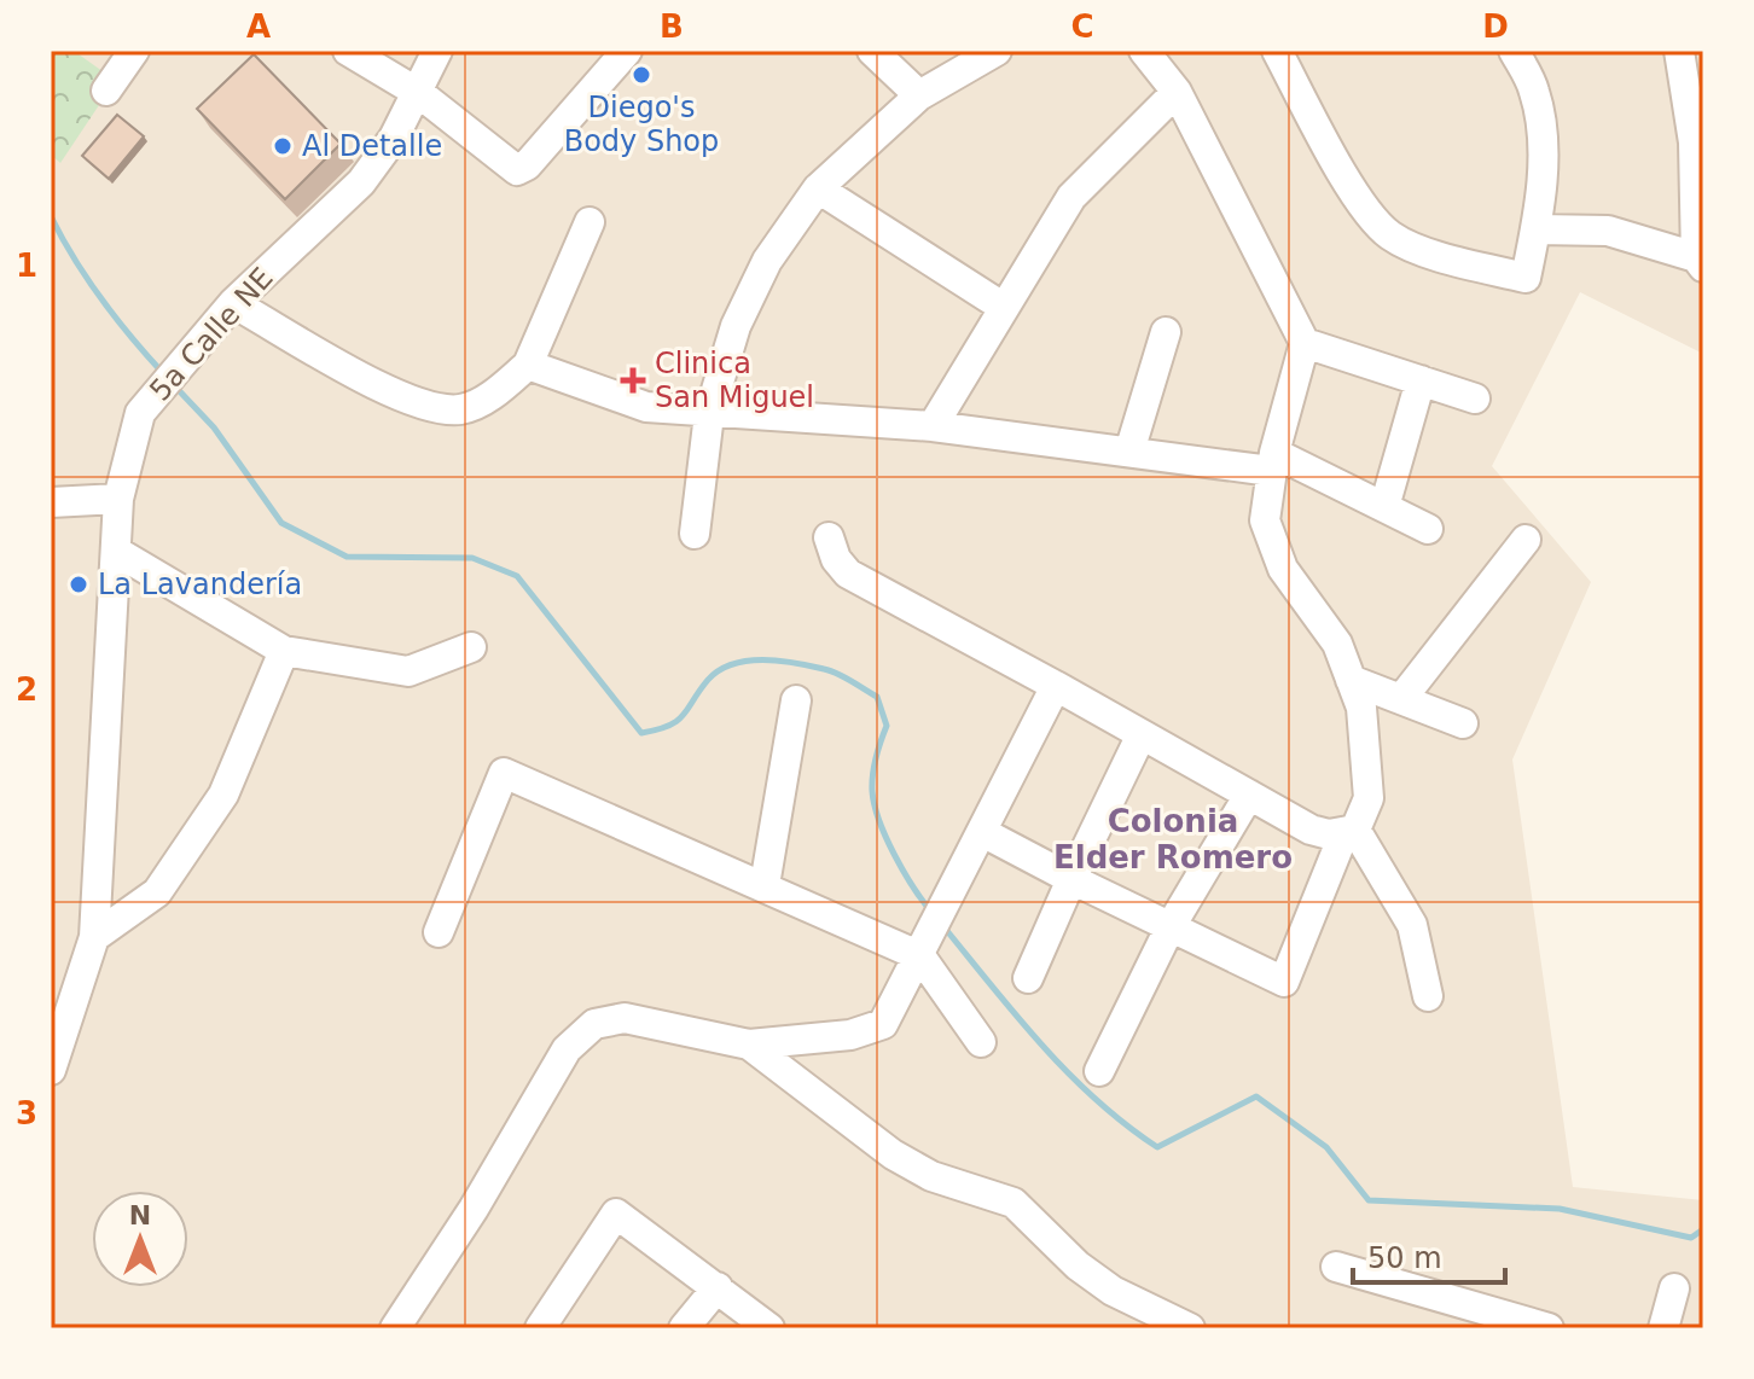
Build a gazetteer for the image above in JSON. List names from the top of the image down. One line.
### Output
{"streets":{"street":["5a Calle NE"]},"districts":["Colonia Elder Romero"],"places":{"other":["Diego's Body Shop","Al Detalle","La Lavandería"],"health":["Clinica San Miguel"]},"scale_bar":"50 m","north":"top","grid":{"columns":["A","B","C","D"],"rows":["1","2","3"]}}
